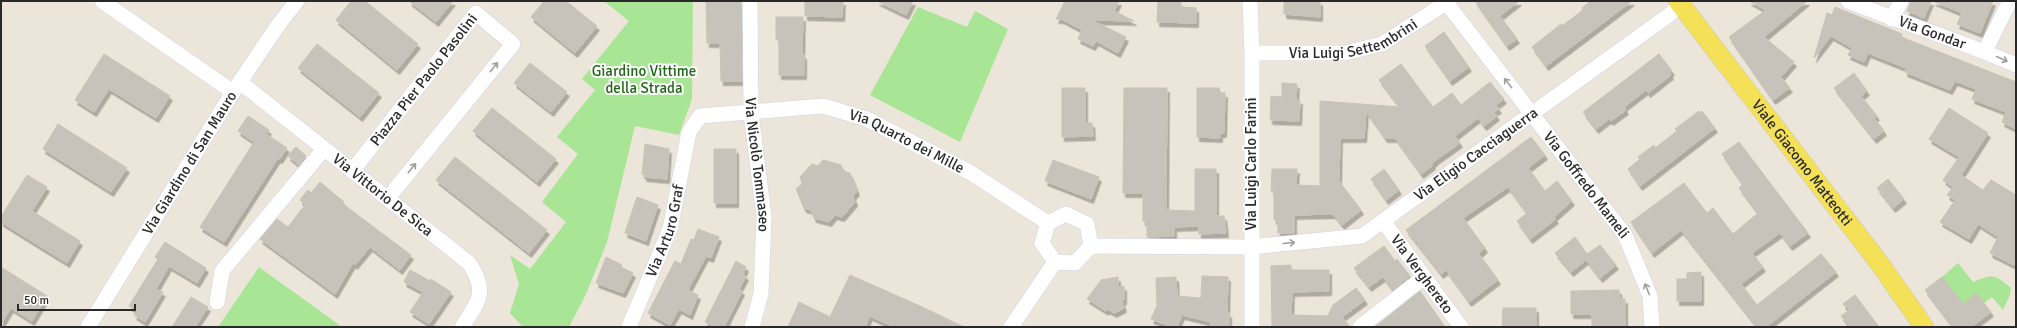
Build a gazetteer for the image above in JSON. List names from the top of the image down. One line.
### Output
{"streets":{"main road":["Viale Giacomo Matteotti"],"street":["Via Gondar","Via Luigi Settembrini","Piazza Pier Paolo Pasolini","Via Quarto dei Mille","Via Eligio Cacciaguerra","Via Giardino di San Mauro","Via Luigi Carlo Farini","Via Nicolò Tommaseo","Via Goffredo Mameli","Via Vittorio De Sica","Via Arturo Graf","Via Verghereto"]},"crossings":[["Via Luigi Settembrini","Via Luigi Carlo Farini"],["Via Luigi Settembrini","Via Goffredo Mameli"],["Piazza Pier Paolo Pasolini","Via Vittorio De Sica"],["Via Quarto dei Mille","Via Nicolò Tommaseo"],["Via Quarto dei Mille","Via Arturo Graf"],["Via Eligio Cacciaguerra","Viale Giacomo Matteotti"],["Via Eligio Cacciaguerra","Via Luigi Carlo Farini"],["Via Eligio Cacciaguerra","Via Goffredo Mameli"],["Via Eligio Cacciaguerra","Via Verghereto"],["Via Giardino di San Mauro","Via Vittorio De Sica"]],"one_way":["Via Goffredo Mameli"],"parks":["Giardino Vittime della Strada"],"scale_bar":"50 m"}
